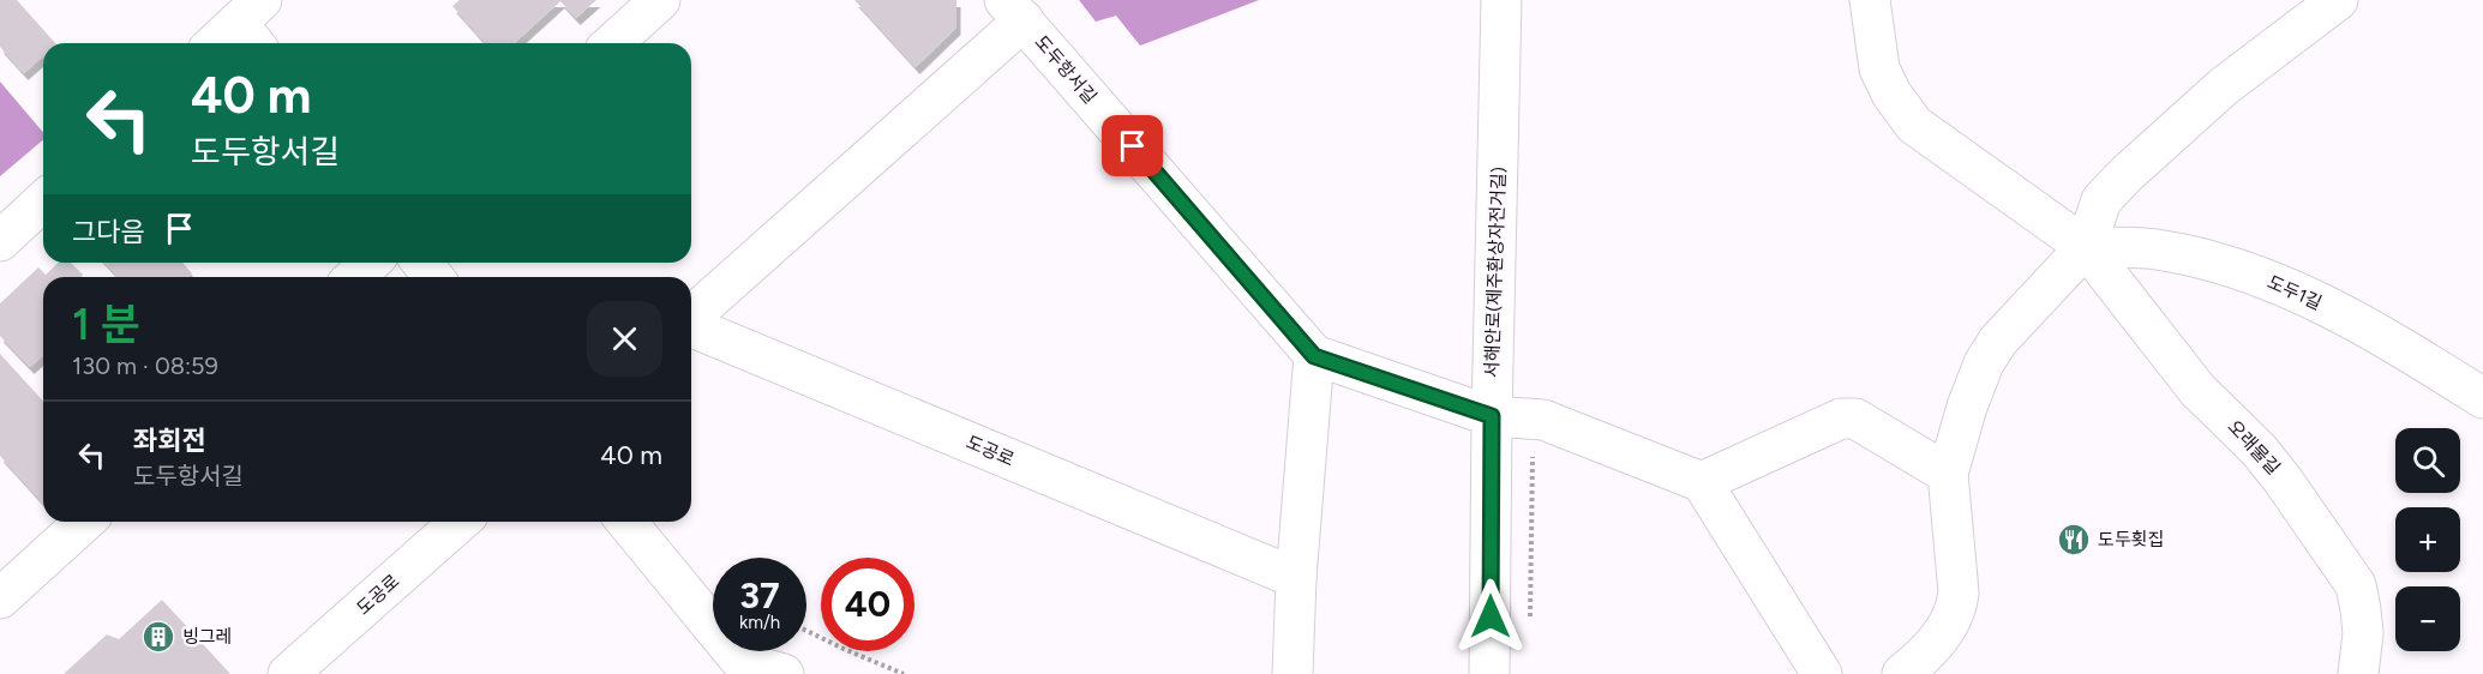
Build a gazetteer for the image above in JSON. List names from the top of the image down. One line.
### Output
{"streets":{"street":["도두항서길","서해안로(제주환상자전거길)","도두1길","오래물길","도공로"]},"crossings":[["도두항서길","도공로"],["도두1길","오래물길"]],"places":{"restaurant":["도두횟집"],"building":["빙그레"]},"page":{"turn":["40 m","도두항서길"],"then":"그다음","heading":["1 분","130 m · 08:59"],"list":[{"name":"좌회전","note":"도두항서길","value":"40 m"}],"map_buttons":["+","−"],"speed":"37 km/h","limit":"40"}}
